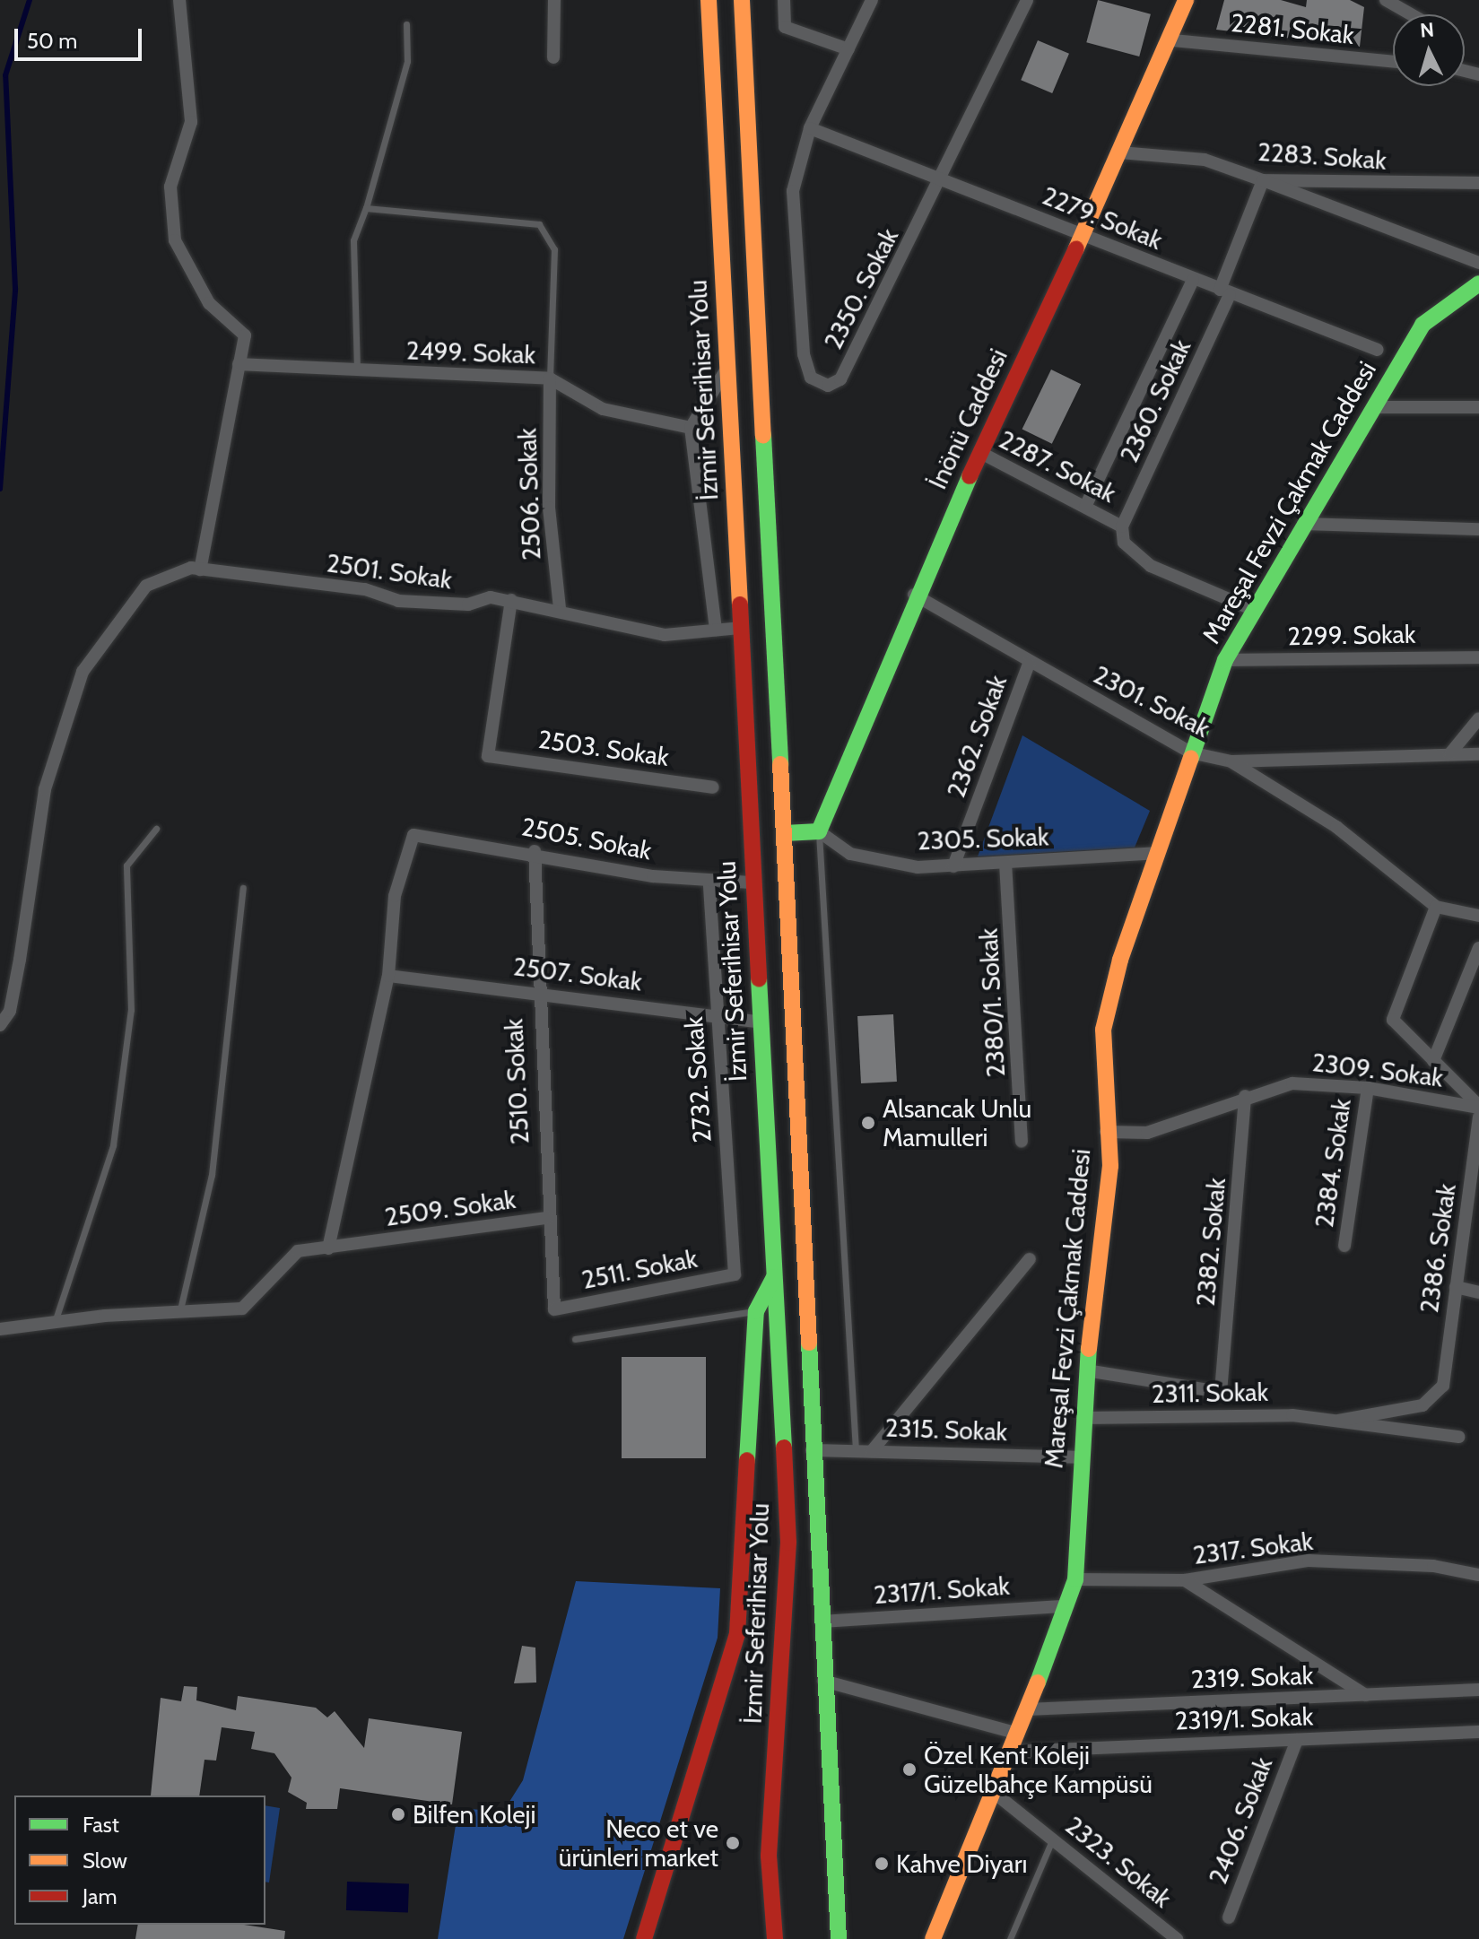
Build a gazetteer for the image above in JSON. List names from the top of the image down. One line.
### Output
{"streets":{"main road":["İzmir Seferihisar Yolu","İnönü Caddesi","Mareşal Fevzi Çakmak Caddesi"],"street":["2281. Sokak","2283. Sokak","2279. Sokak","2350. Sokak","2499. Sokak","2360. Sokak","2287. Sokak","2506. Sokak","2501. Sokak","2299. Sokak","2301. Sokak","2362. Sokak","2503. Sokak","2505. Sokak","2305. Sokak","2507. Sokak","2380/1. Sokak","2309. Sokak","2732. Sokak","2510. Sokak","2384. Sokak","2509. Sokak","2382. Sokak","2386. Sokak","2511. Sokak","2311. Sokak","2315. Sokak","2317. Sokak","2317/1. Sokak","2319. Sokak","2319/1. Sokak","2406. Sokak","2323. Sokak"]},"crossings":[["2281. Sokak","İnönü Caddesi"],["2283. Sokak","2360. Sokak"],["2283. Sokak","İnönü Caddesi"],["2279. Sokak","2350. Sokak"],["2279. Sokak","2360. Sokak"],["2279. Sokak","İnönü Caddesi"],["2499. Sokak","2506. Sokak"],["İzmir Seferihisar Yolu","2501. Sokak"],["İzmir Seferihisar Yolu","2505. Sokak"],["İzmir Seferihisar Yolu","2507. Sokak"],["2360. Sokak","2287. Sokak"],["İnönü Caddesi","2287. Sokak"],["İnönü Caddesi","2301. Sokak"],["İnönü Caddesi","2305. Sokak"],["2287. Sokak","Mareşal Fevzi Çakmak Caddesi"],["2506. Sokak","2501. Sokak"],["Mareşal Fevzi Çakmak Caddesi","2299. Sokak"],["Mareşal Fevzi Çakmak Caddesi","2301. Sokak"],["Mareşal Fevzi Çakmak Caddesi","2305. Sokak"],["Mareşal Fevzi Çakmak Caddesi","2309. Sokak"],["Mareşal Fevzi Çakmak Caddesi","2311. Sokak"],["Mareşal Fevzi Çakmak Caddesi","2315. Sokak"],["Mareşal Fevzi Çakmak Caddesi","2317. Sokak"],["Mareşal Fevzi Çakmak Caddesi","2317/1. Sokak"],["Mareşal Fevzi Çakmak Caddesi","2319. Sokak"],["Mareşal Fevzi Çakmak Caddesi","2319/1. Sokak"],["Mareşal Fevzi Çakmak Caddesi","2323. Sokak"],["2501. Sokak","2503. Sokak"],["2301. Sokak","2362. Sokak"],["2362. Sokak","2305. Sokak"],["2505. Sokak","2507. Sokak"],["2505. Sokak","2732. Sokak"],["2505. Sokak","2510. Sokak"],["2305. Sokak","2380/1. Sokak"],["2507. Sokak","2732. Sokak"],["2507. Sokak","2510. Sokak"],["2309. Sokak","2384. Sokak"],["2309. Sokak","2382. Sokak"],["2732. Sokak","2511. Sokak"],["2510. Sokak","2509. Sokak"],["2510. Sokak","2511. Sokak"],["2382. Sokak","2311. Sokak"],["2386. Sokak","2311. Sokak"],["2319/1. Sokak","2406. Sokak"]],"places":["Alsancak Unlu Mamulleri","Özel Kent Koleji Güzelbahçe Kampüsü","Bilfen Koleji","Neco et ve ürünleri market","Kahve Diyarı"],"legend":["Fast","Slow","Jam"],"scale_bar":"50 m","north":"top"}
